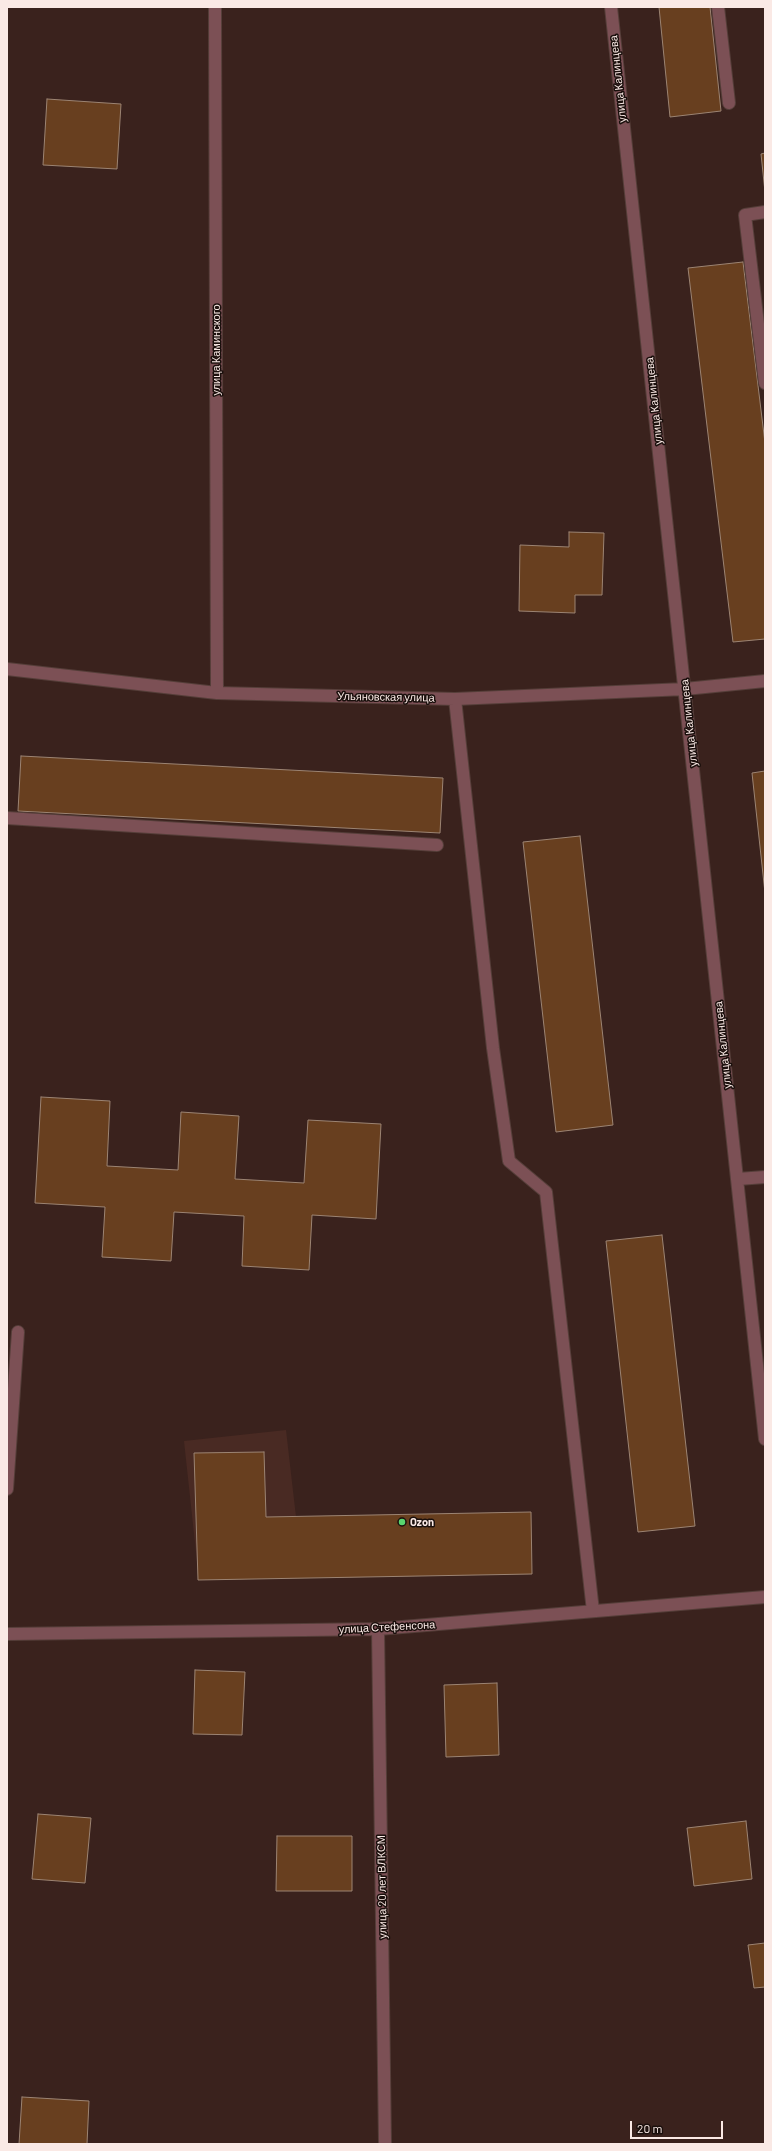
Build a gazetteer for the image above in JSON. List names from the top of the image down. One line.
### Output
{"streets":{"street":["улица Калинцева","улица Каминского","Ульяновская улица","улица Стефенсона","улица 20 лет ВЛКСМ"]},"crossings":[["улица Калинцева","Ульяновская улица"],["улица Каминского","Ульяновская улица"],["улица Стефенсона","улица 20 лет ВЛКСМ"]],"places":["Ozon"],"scale_bar":"20 m"}
